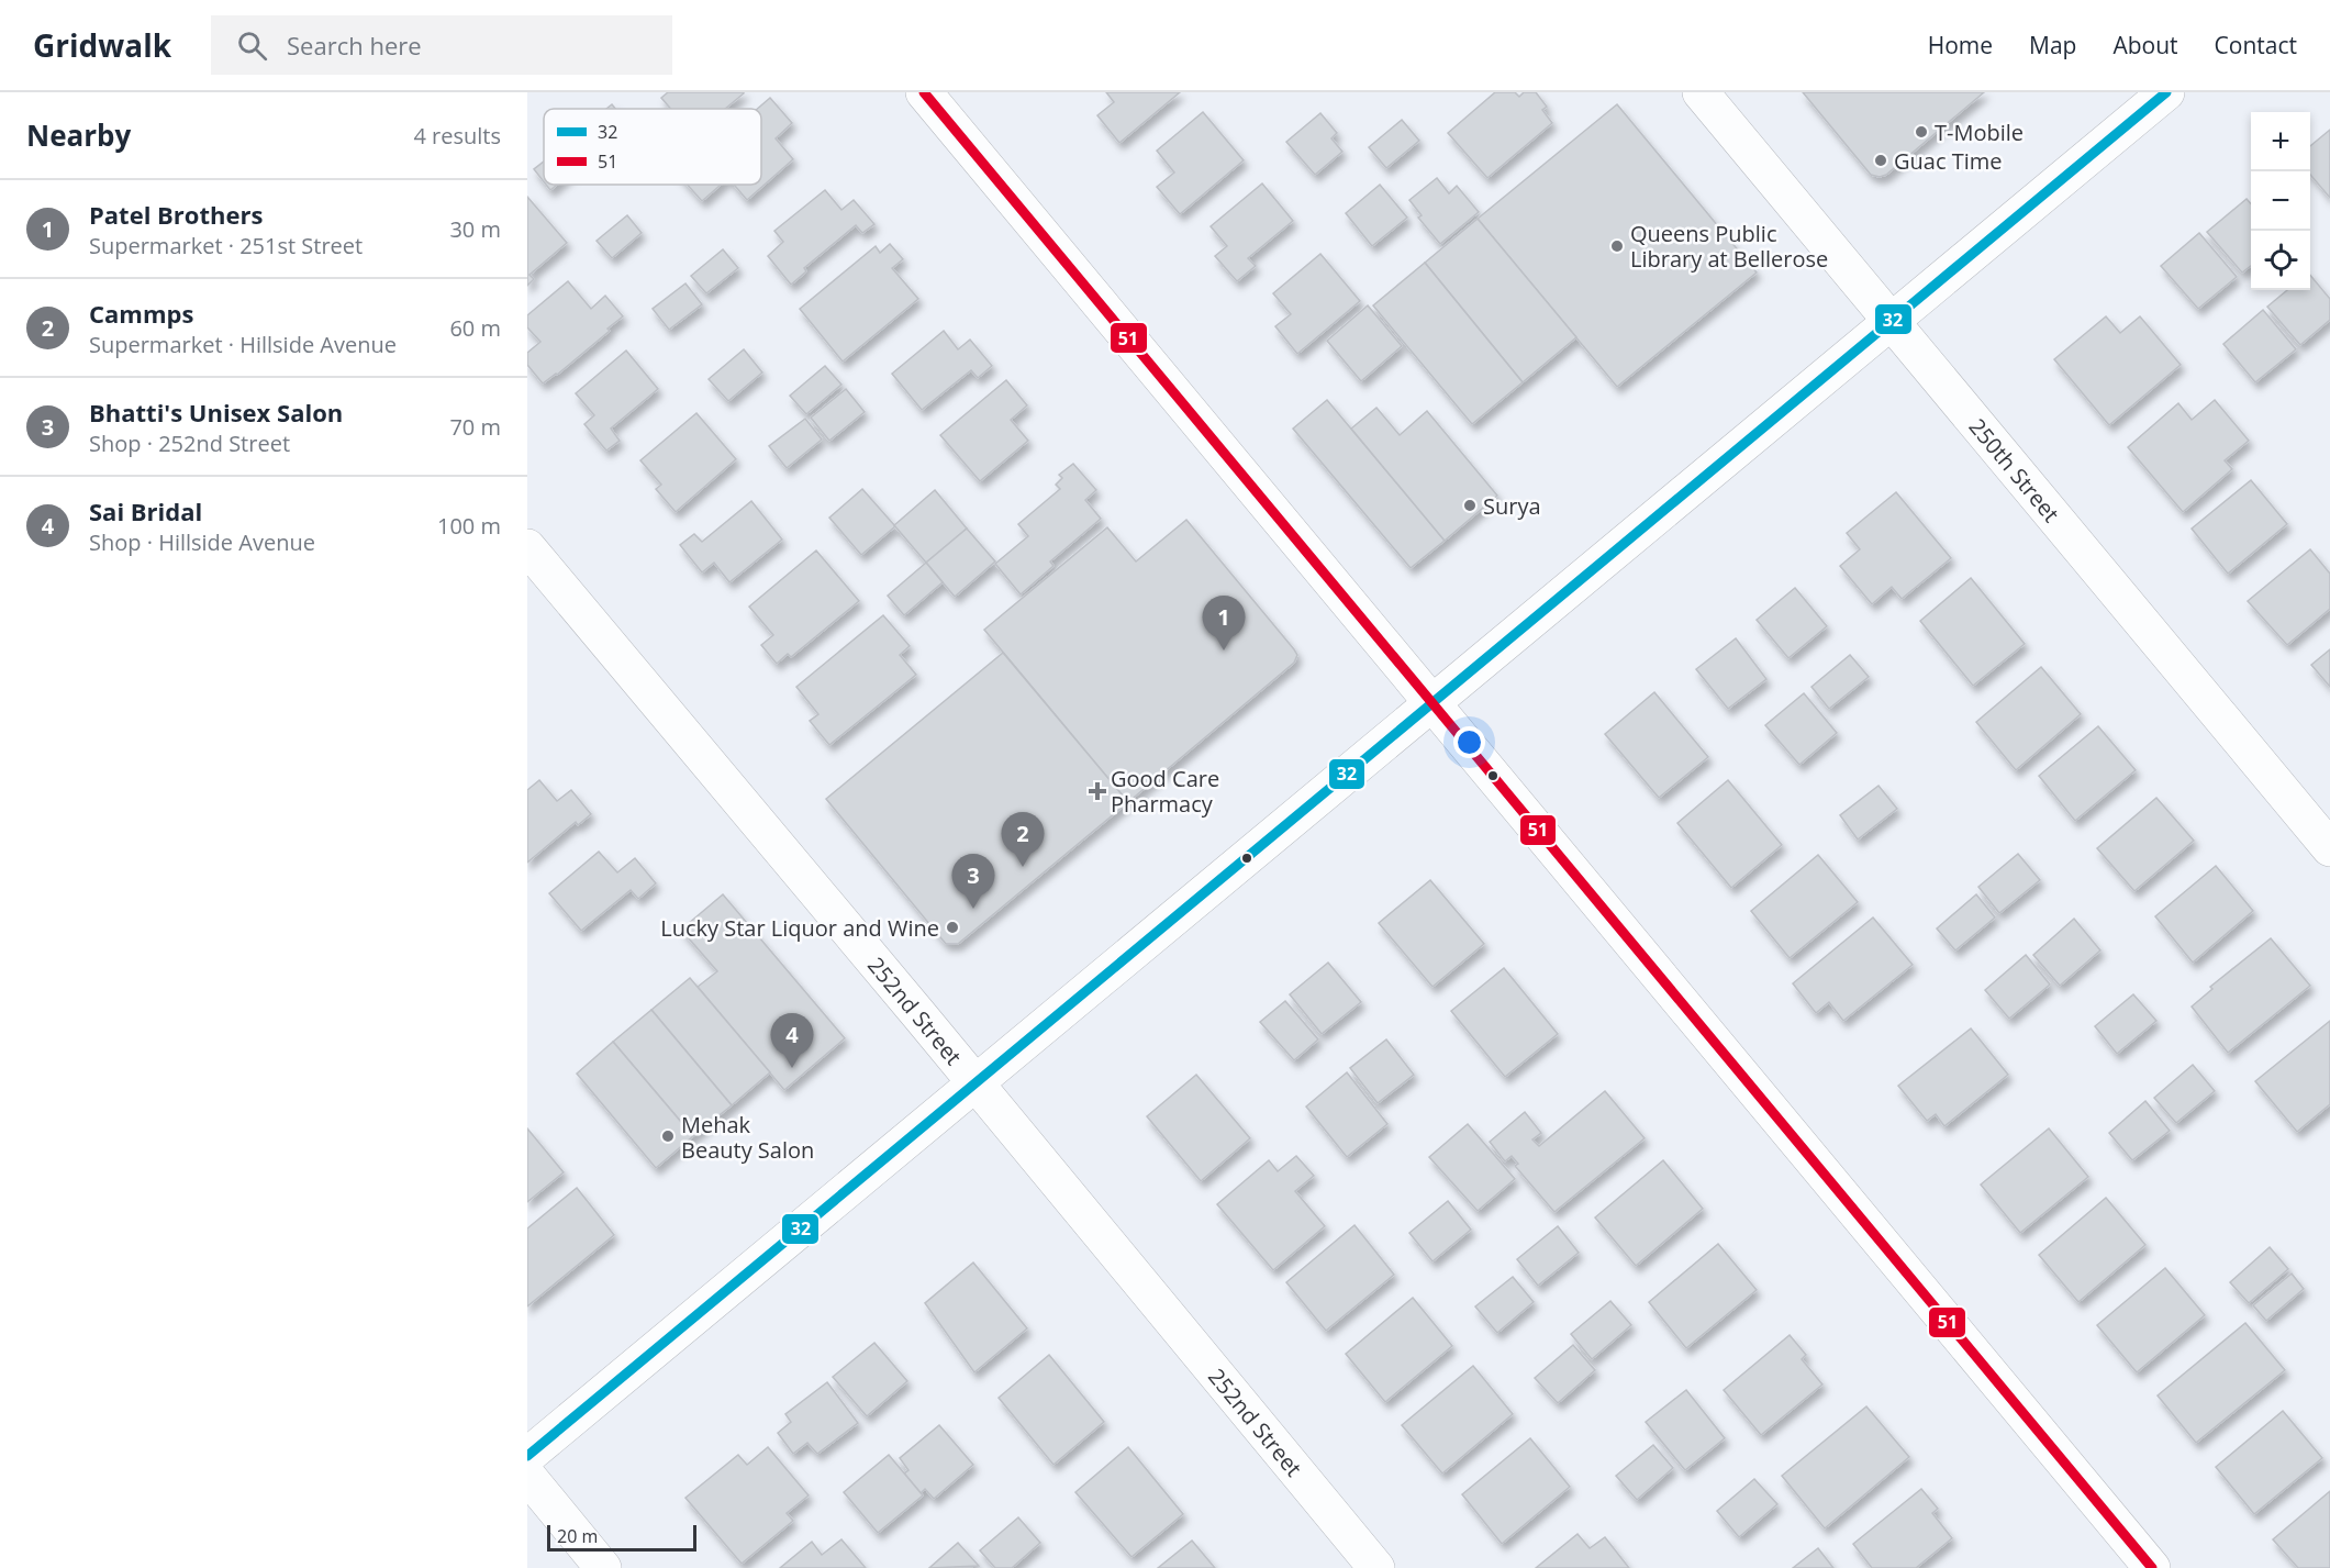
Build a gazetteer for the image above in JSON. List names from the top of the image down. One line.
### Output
{"streets":{"street":["250th Street","252nd Street"]},"places":{"other":["T-Mobile","Guac Time","Queens Public Library at Bellerose","Surya","Lucky Star Liquor and Wine","Mehak Beauty Salon"],"health":["Good Care Pharmacy"]},"lines":["transit line 32","transit line 51"],"legend":["32","51"],"scale_bar":"20 m","page":{"header":"Gridwalk","search":"Search here","nav":["Home","Map","About","Contact"],"heading":["Nearby","4 results"],"map_buttons":["+","−"],"list":[{"mark":"1","name":"Patel Brothers","note":"Supermarket · 251st Street","value":"30 m"},{"mark":"2","name":"Cammps","note":"Supermarket · Hillside Avenue","value":"60 m"},{"mark":"3","name":"Bhatti's Unisex Salon","note":"Shop · 252nd Street","value":"70 m"},{"mark":"4","name":"Sai Bridal","note":"Shop · Hillside Avenue","value":"100 m"}],"pins":["1","2","3","4"],"scale":"20 m"}}
